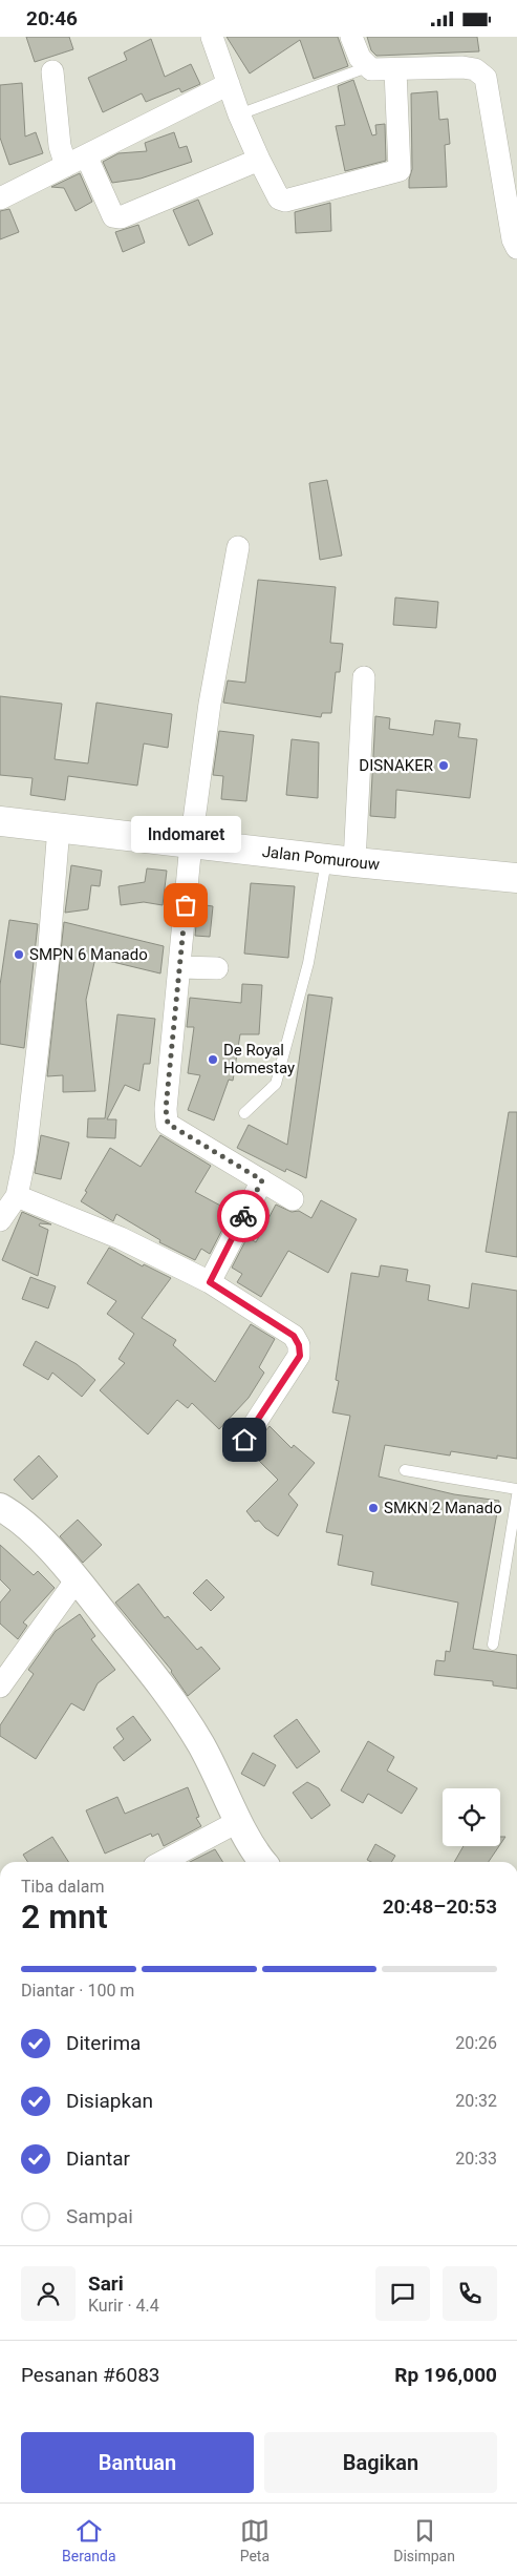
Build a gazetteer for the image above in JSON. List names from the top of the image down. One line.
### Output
{"streets":{"main road":["Jalan Pomurouw"]},"places":["DISNAKER","Indomaret","SMPN 6 Manado","De Royal Homestay","SMKN 2 Manado"],"page":{"status":"20:46","bubble":"Indomaret","heading":["2 mnt","Tiba dalam","20:48–20:53"],"panel":["Sari","Kurir · 4.4","Pesanan #6083","Rp 196,000"],"bar":"Diantar · 100 m","list":[["Diterima","20:26"],["Disiapkan","20:32"],["Diantar","20:33"],"Sampai"],"buttons":["Bantuan","Bagikan"],"tabs":["Beranda","Peta","Disimpan"]}}
